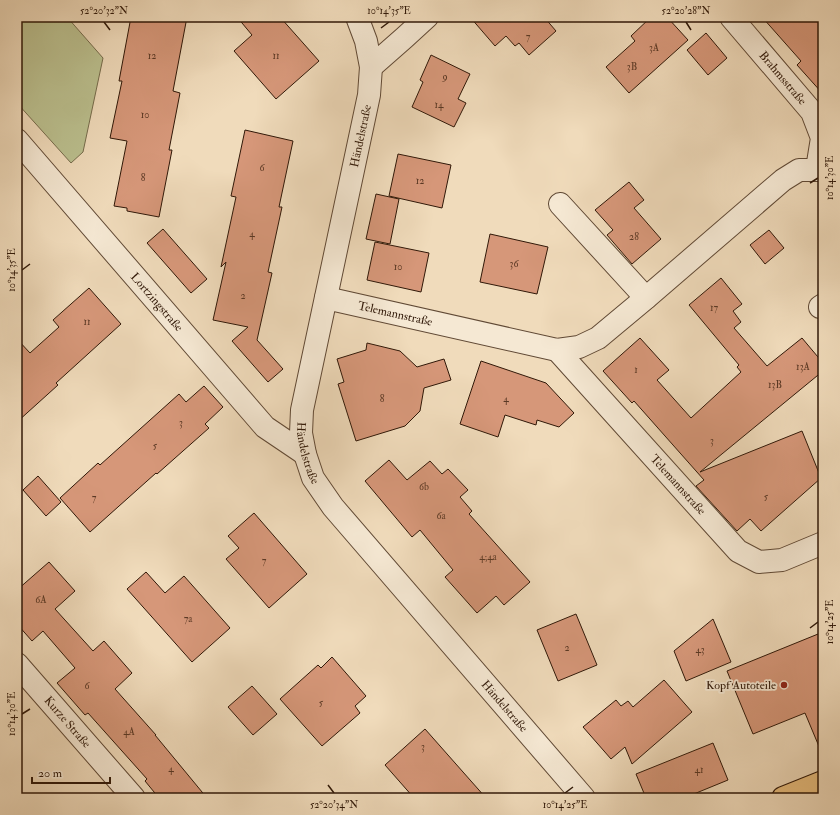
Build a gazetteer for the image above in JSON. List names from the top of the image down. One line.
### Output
{"streets":{"street":["Brahmsstraße","Händelstraße","Lortzingstraße","Telemannstraße","Kurze Straße"]},"crossings":[["Brahmsstraße","Telemannstraße"],["Händelstraße","Lortzingstraße"],["Händelstraße","Telemannstraße"]],"places":["Kopf Autoteile"],"house_numbers":["7","3A","12","11","3B","9","14","10","6","8","12","4","28","36","10","2","17","11","13A","1","13B","8","4","3","3","5","6b","5","7","6a","4;4a","7","6A","7a","2","43","6","5","4A","3","4","41"],"scale_bar":"20 m","coordinates":["52°20'32\"N","10°14'35\"E","52°20'28\"N","10°14'30\"E","10°14'25\"E","52°20'34\"N"]}
